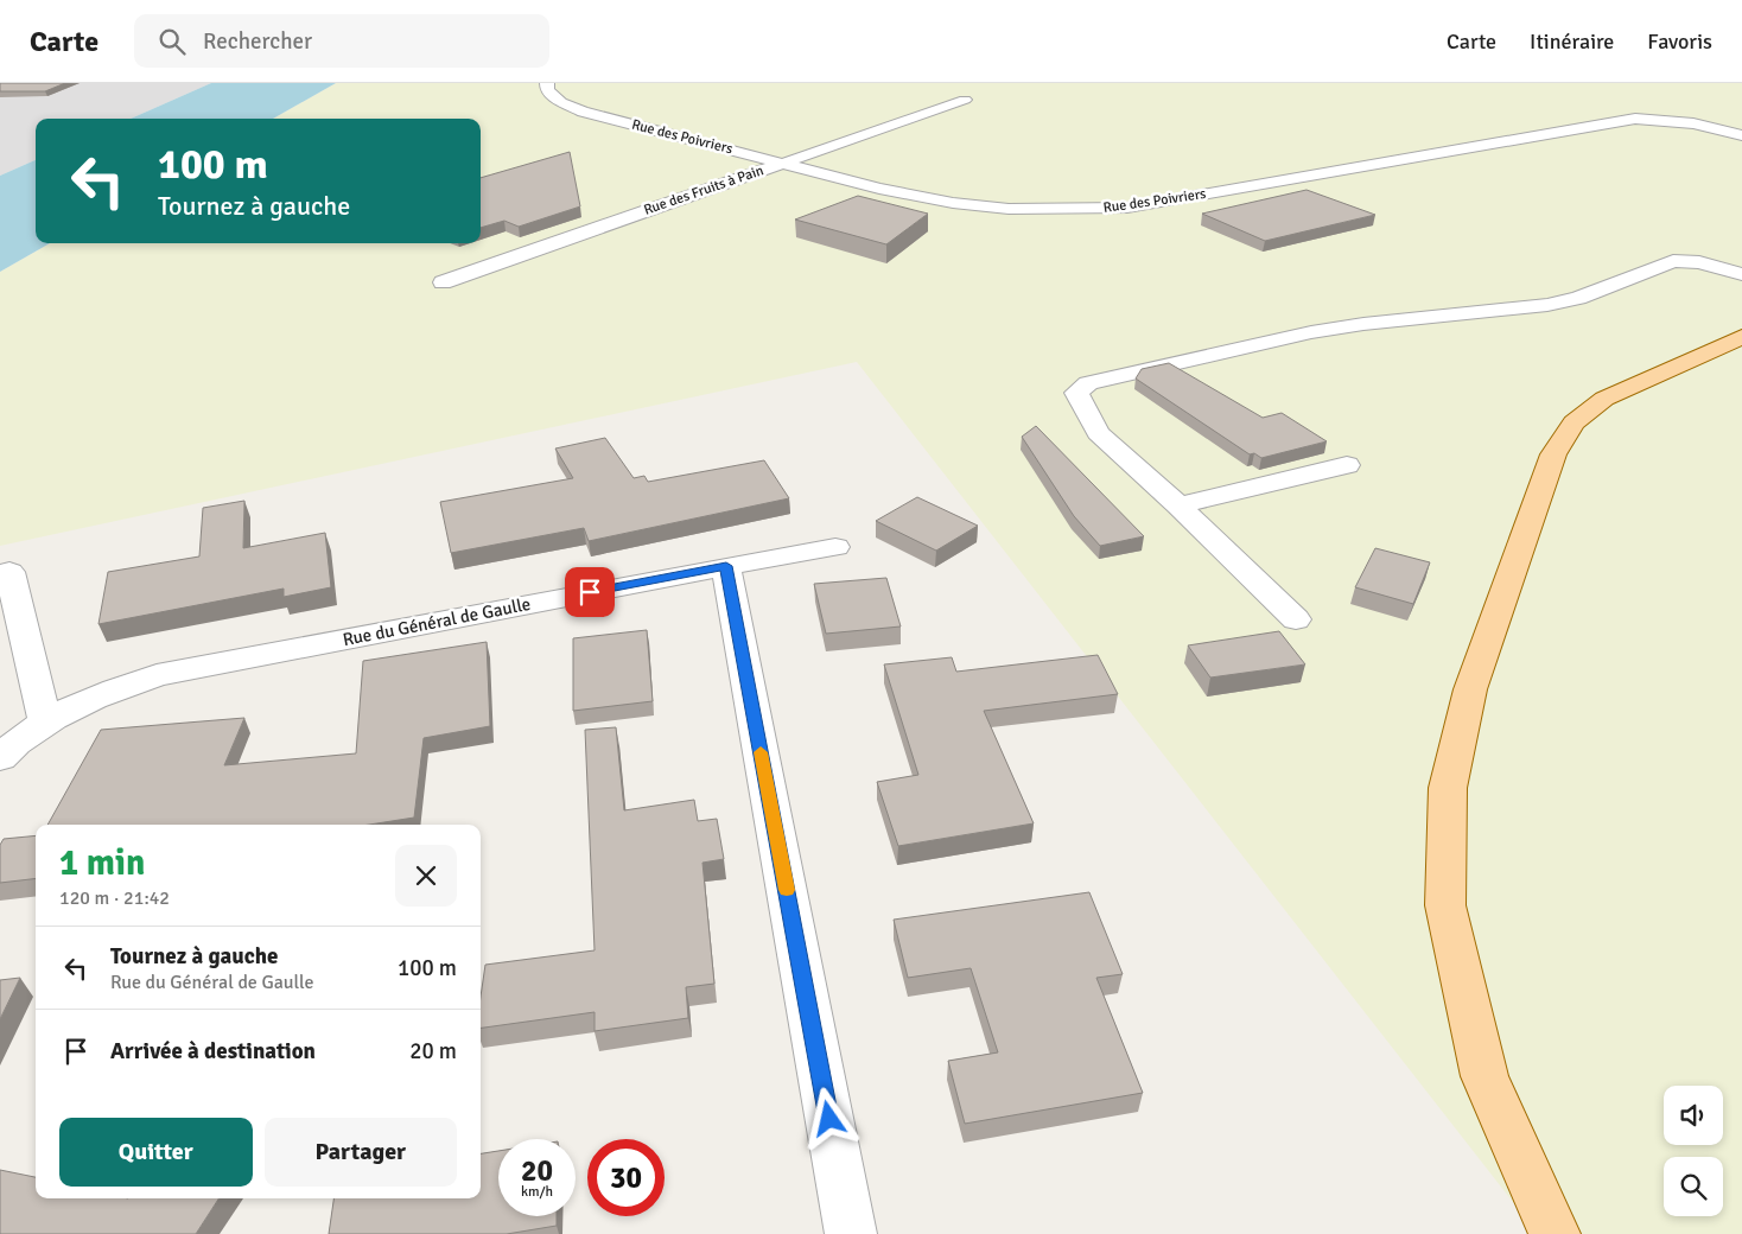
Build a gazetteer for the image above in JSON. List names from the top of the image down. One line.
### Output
{"streets":{"street":["Rue des Poivriers","Rue des Fruits à Pain","Rue du Général de Gaulle"]},"crossings":[["Rue des Poivriers","Rue des Fruits à Pain"]],"page":{"header":"Carte","search":"Rechercher","nav":["Carte","Itinéraire","Favoris"],"turn":["100 m","Tournez à gauche"],"heading":["1 min","120 m · 21:42"],"list":[{"name":"Tournez à gauche","note":"Rue du Général de Gaulle","value":"100 m"},{"name":"Arrivée à destination","value":"20 m"}],"buttons":["Quitter","Partager"],"speed":"20 km/h","limit":"30"}}
